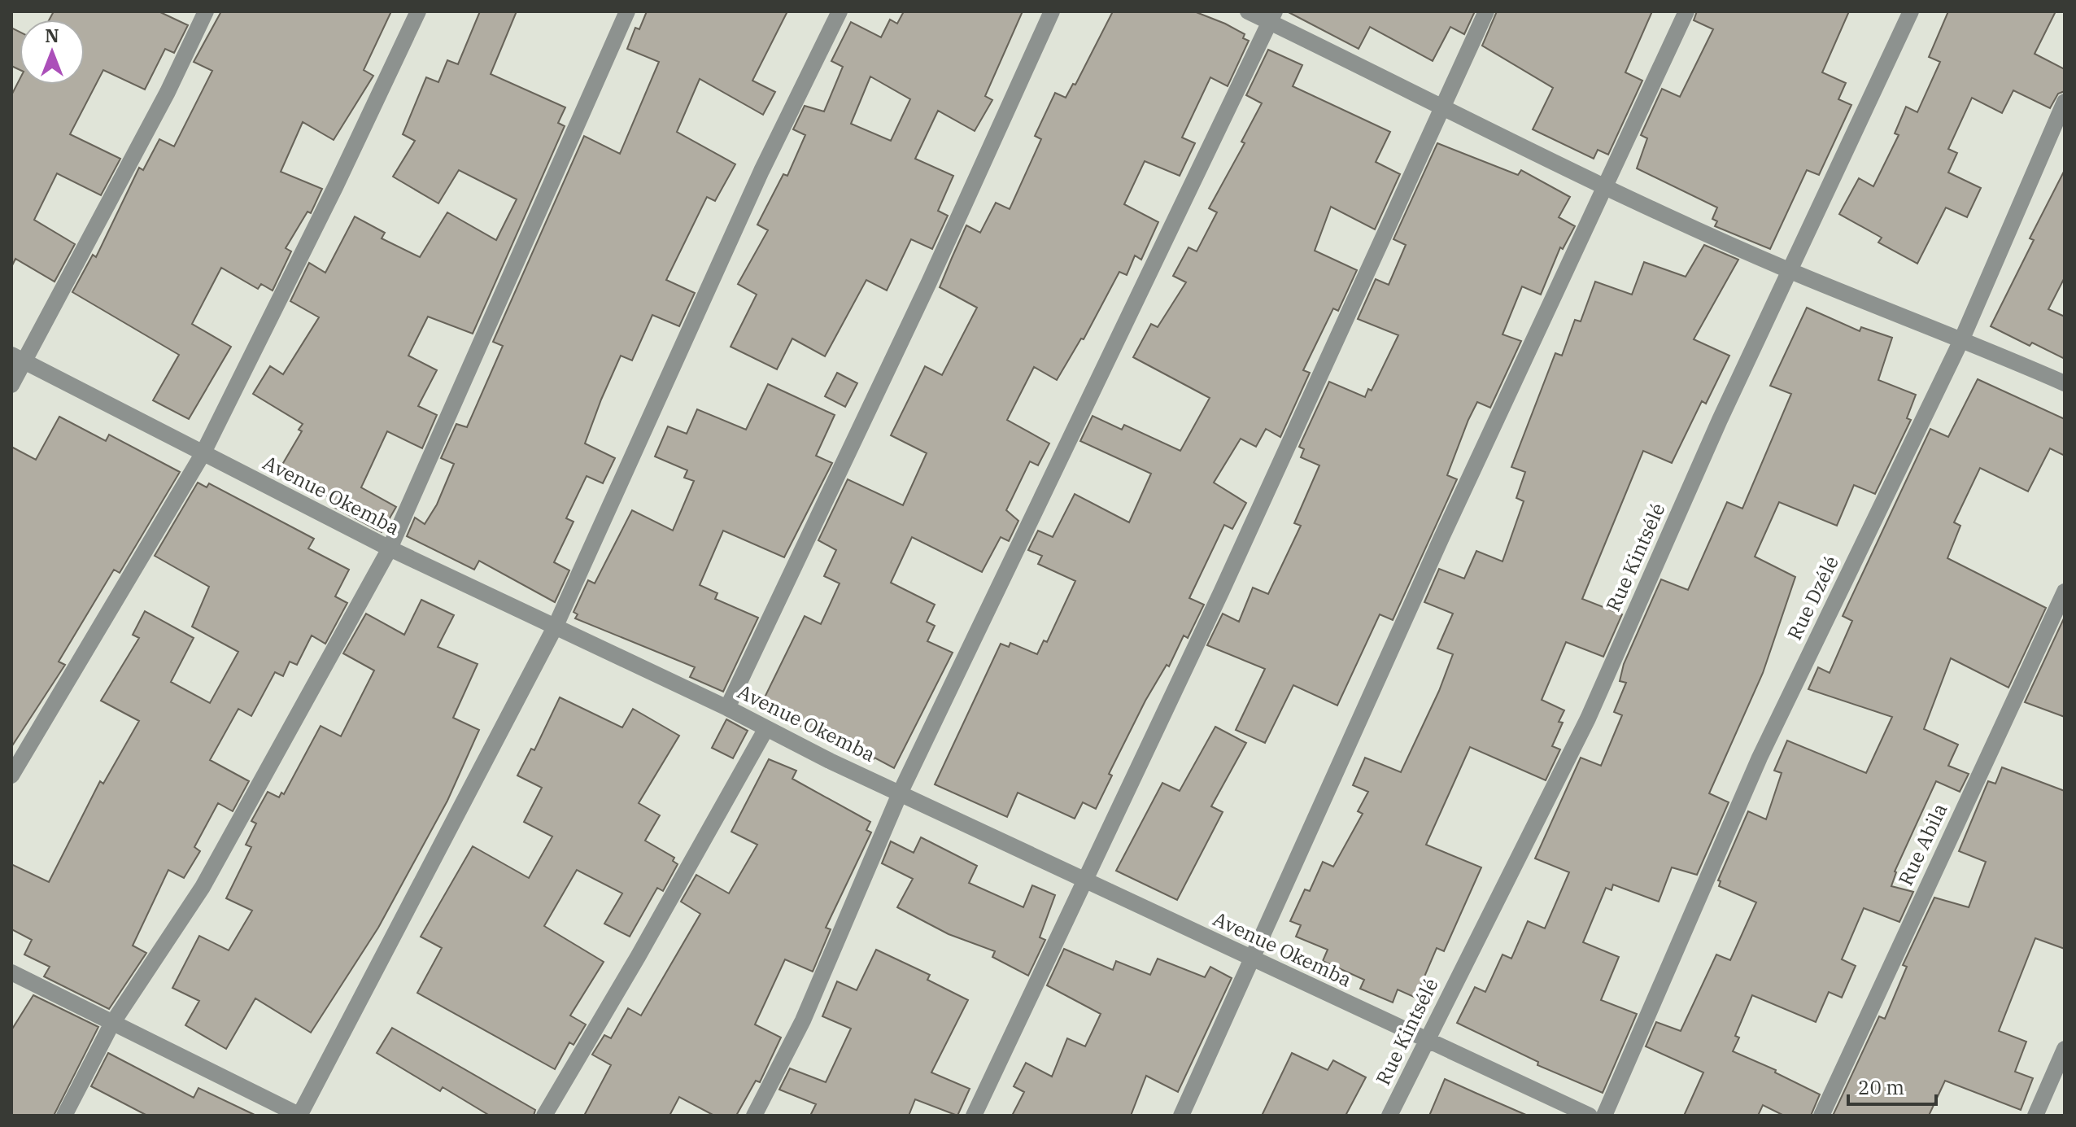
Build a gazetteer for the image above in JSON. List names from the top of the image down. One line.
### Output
{"streets":{"street":["Avenue Okemba","Rue Kintsélé","Rue Dzélé","Rue Abila"]},"crossings":[["Avenue Okemba","Rue Kintsélé"]],"scale_bar":"20 m","north":"top"}
